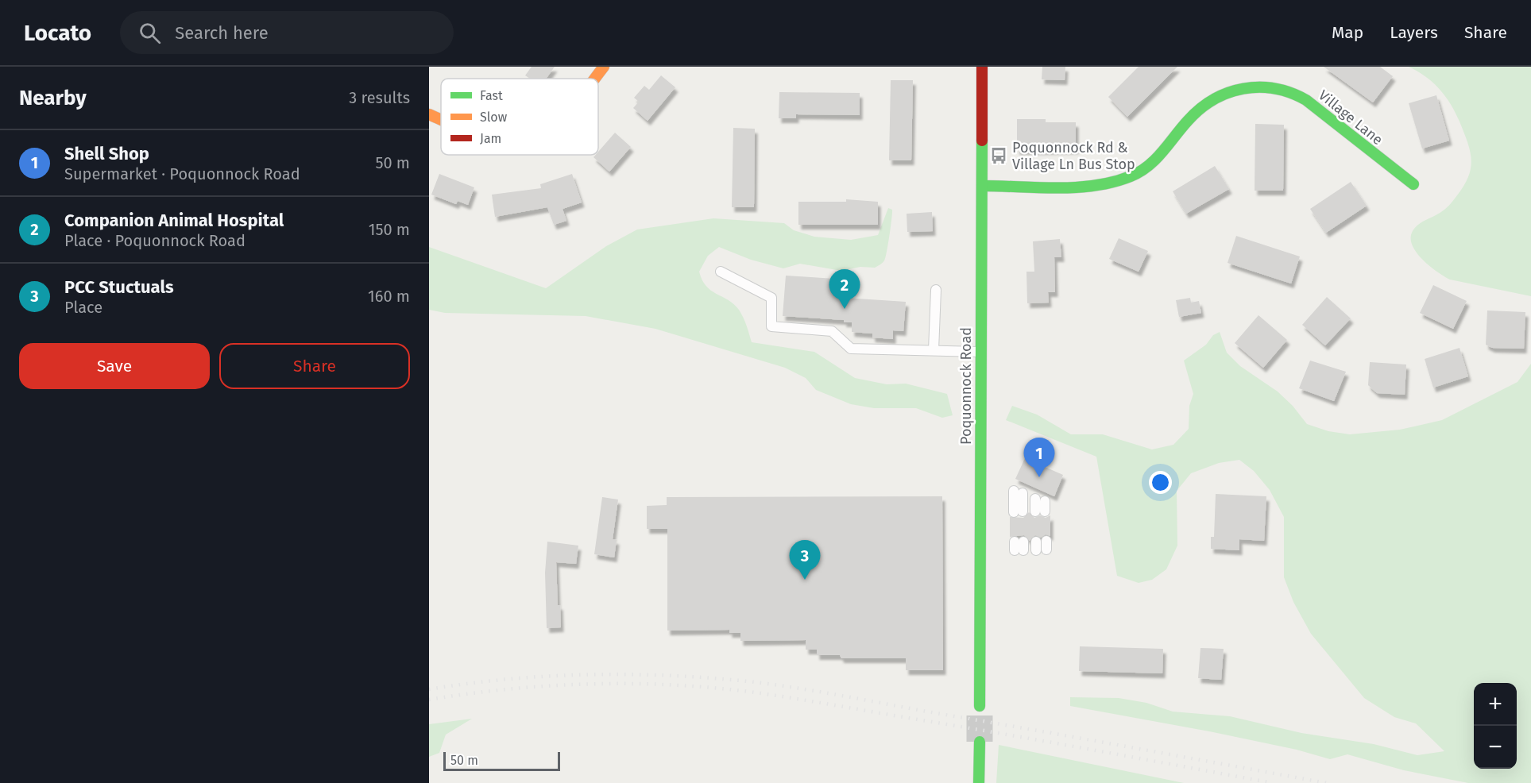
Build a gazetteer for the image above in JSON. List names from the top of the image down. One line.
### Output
{"streets":{"street":["Village Lane","Poquonnock Road"]},"crossings":[["Village Lane","Poquonnock Road"]],"places":{"bus stop":["Poquonnock Rd & Village Ln Bus Stop"]},"legend":["Fast","Slow","Jam"],"scale_bar":"50 m","page":{"header":"Locato","search":"Search here","nav":["Map","Layers","Share"],"heading":["Nearby","3 results"],"list":[{"mark":"1","name":"Shell Shop","note":"Supermarket · Poquonnock Road","value":"50 m"},{"mark":"2","name":"Companion Animal Hospital","note":"Place · Poquonnock Road","value":"150 m"},{"mark":"3","name":"PCC Stuctuals","note":"Place","value":"160 m"}],"pins":["2","1","3"],"buttons":["Save","Share"],"map_buttons":["+","−"],"scale":"50 m"}}
